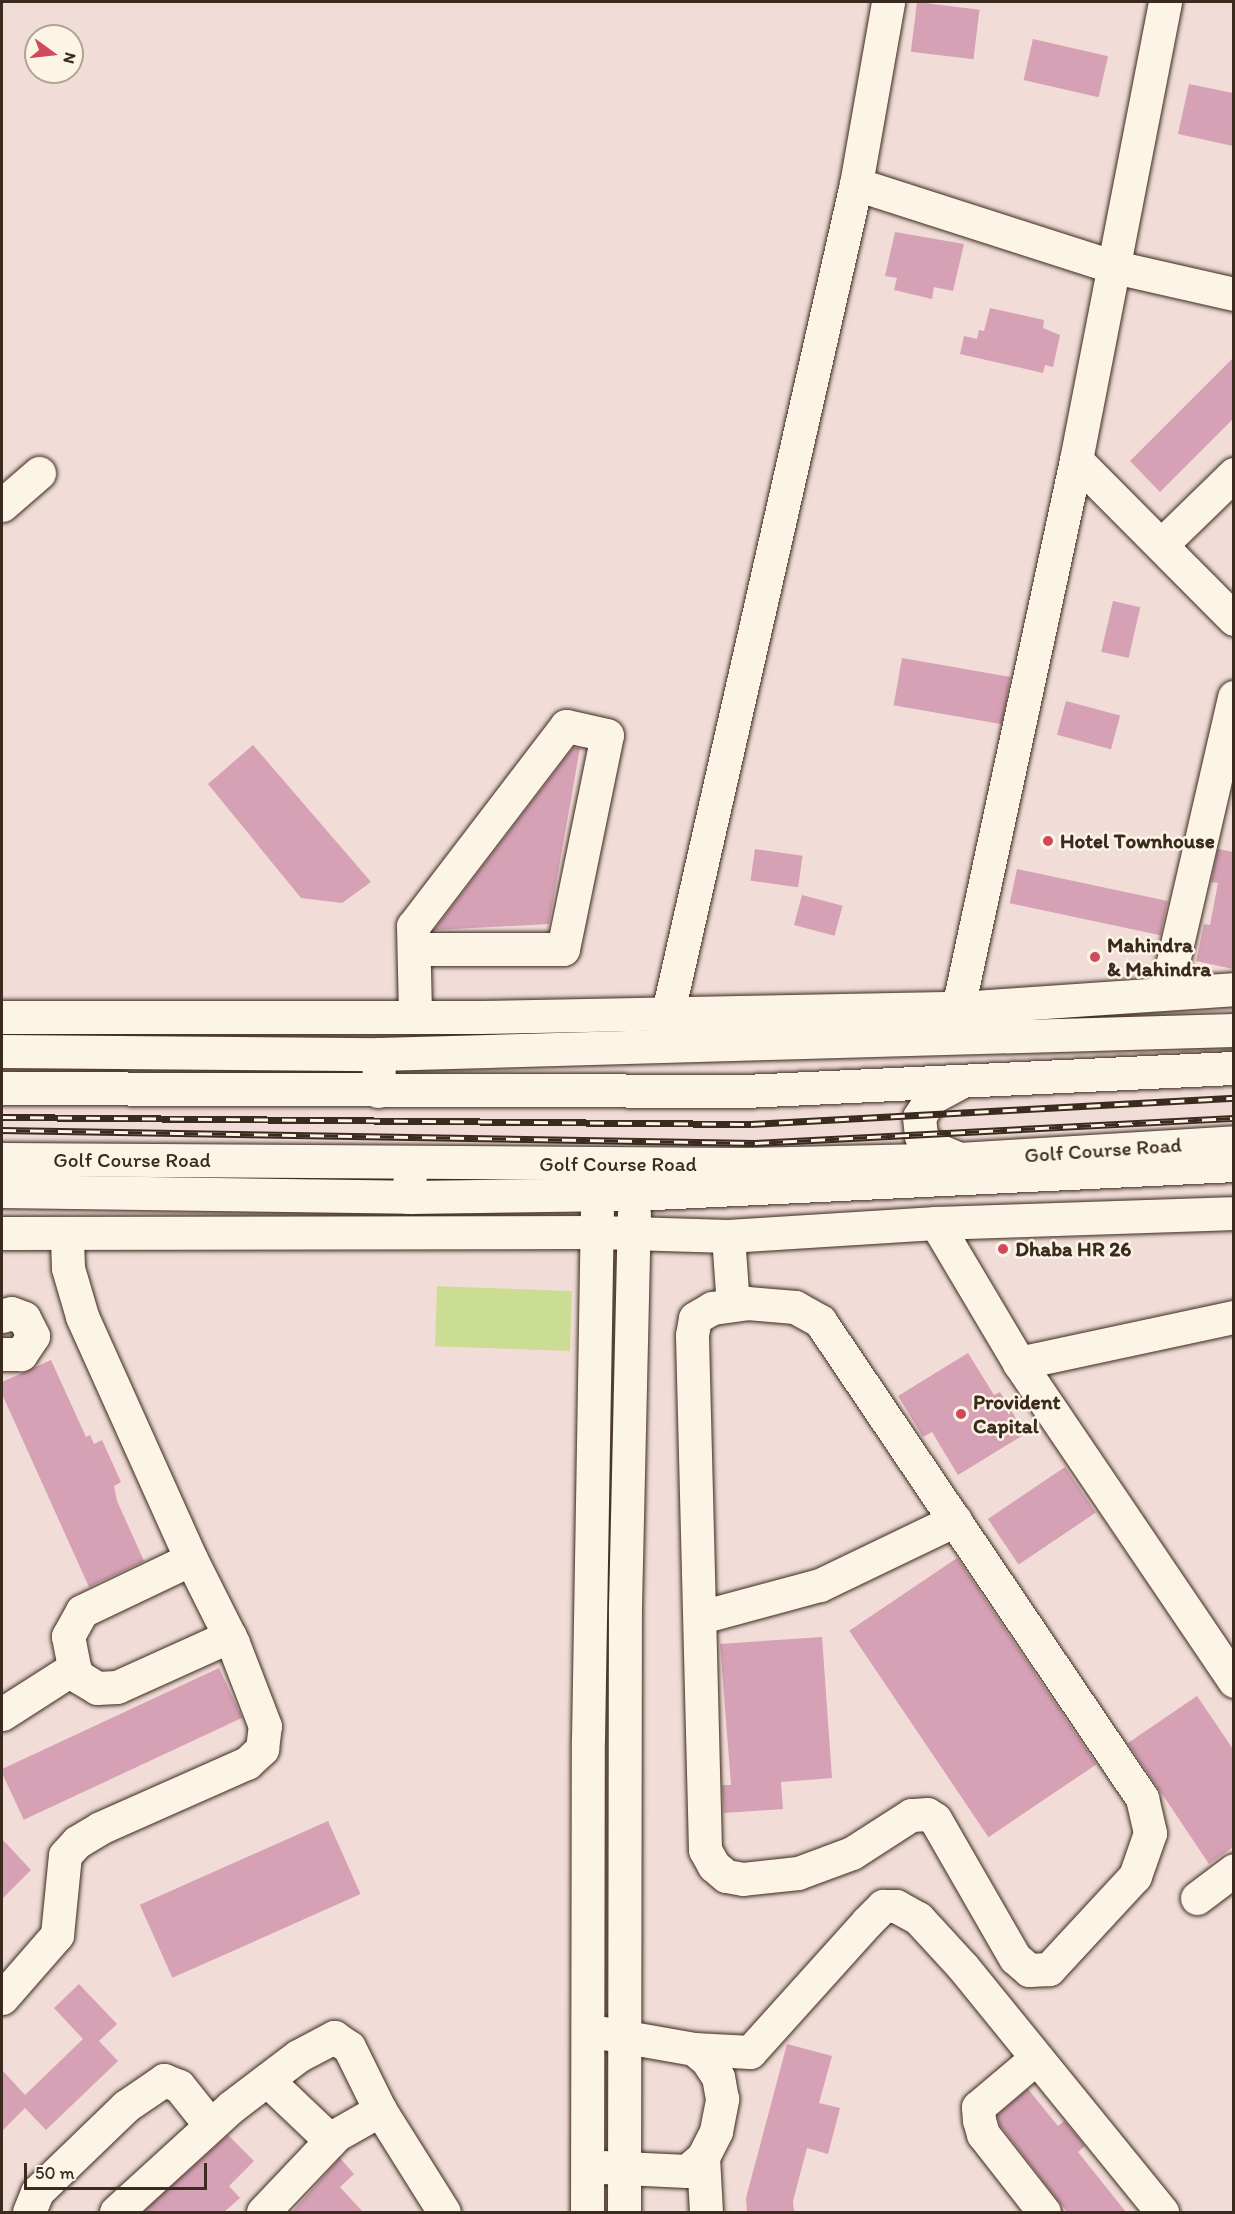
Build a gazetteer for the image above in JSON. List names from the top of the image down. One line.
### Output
{"streets":{"street":["Golf Course Road"]},"places":["Hotel Townhouse","Mahindra & Mahindra","Dhaba HR 26","Provident Capital"],"scale_bar":"50 m","north":"right"}
